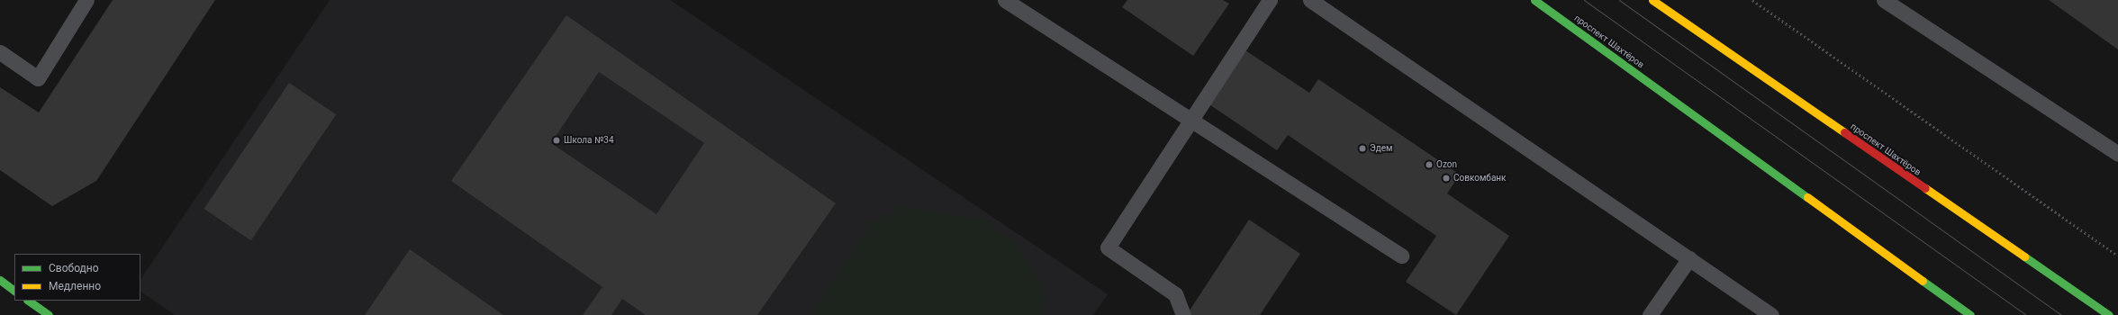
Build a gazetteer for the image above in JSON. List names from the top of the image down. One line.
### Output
{"streets":{"main road":["проспект Шахтёров"]},"places":["Школа №34","Эдем","Ozon","Совкомбанк"],"legend":["Свободно","Медленно"]}
